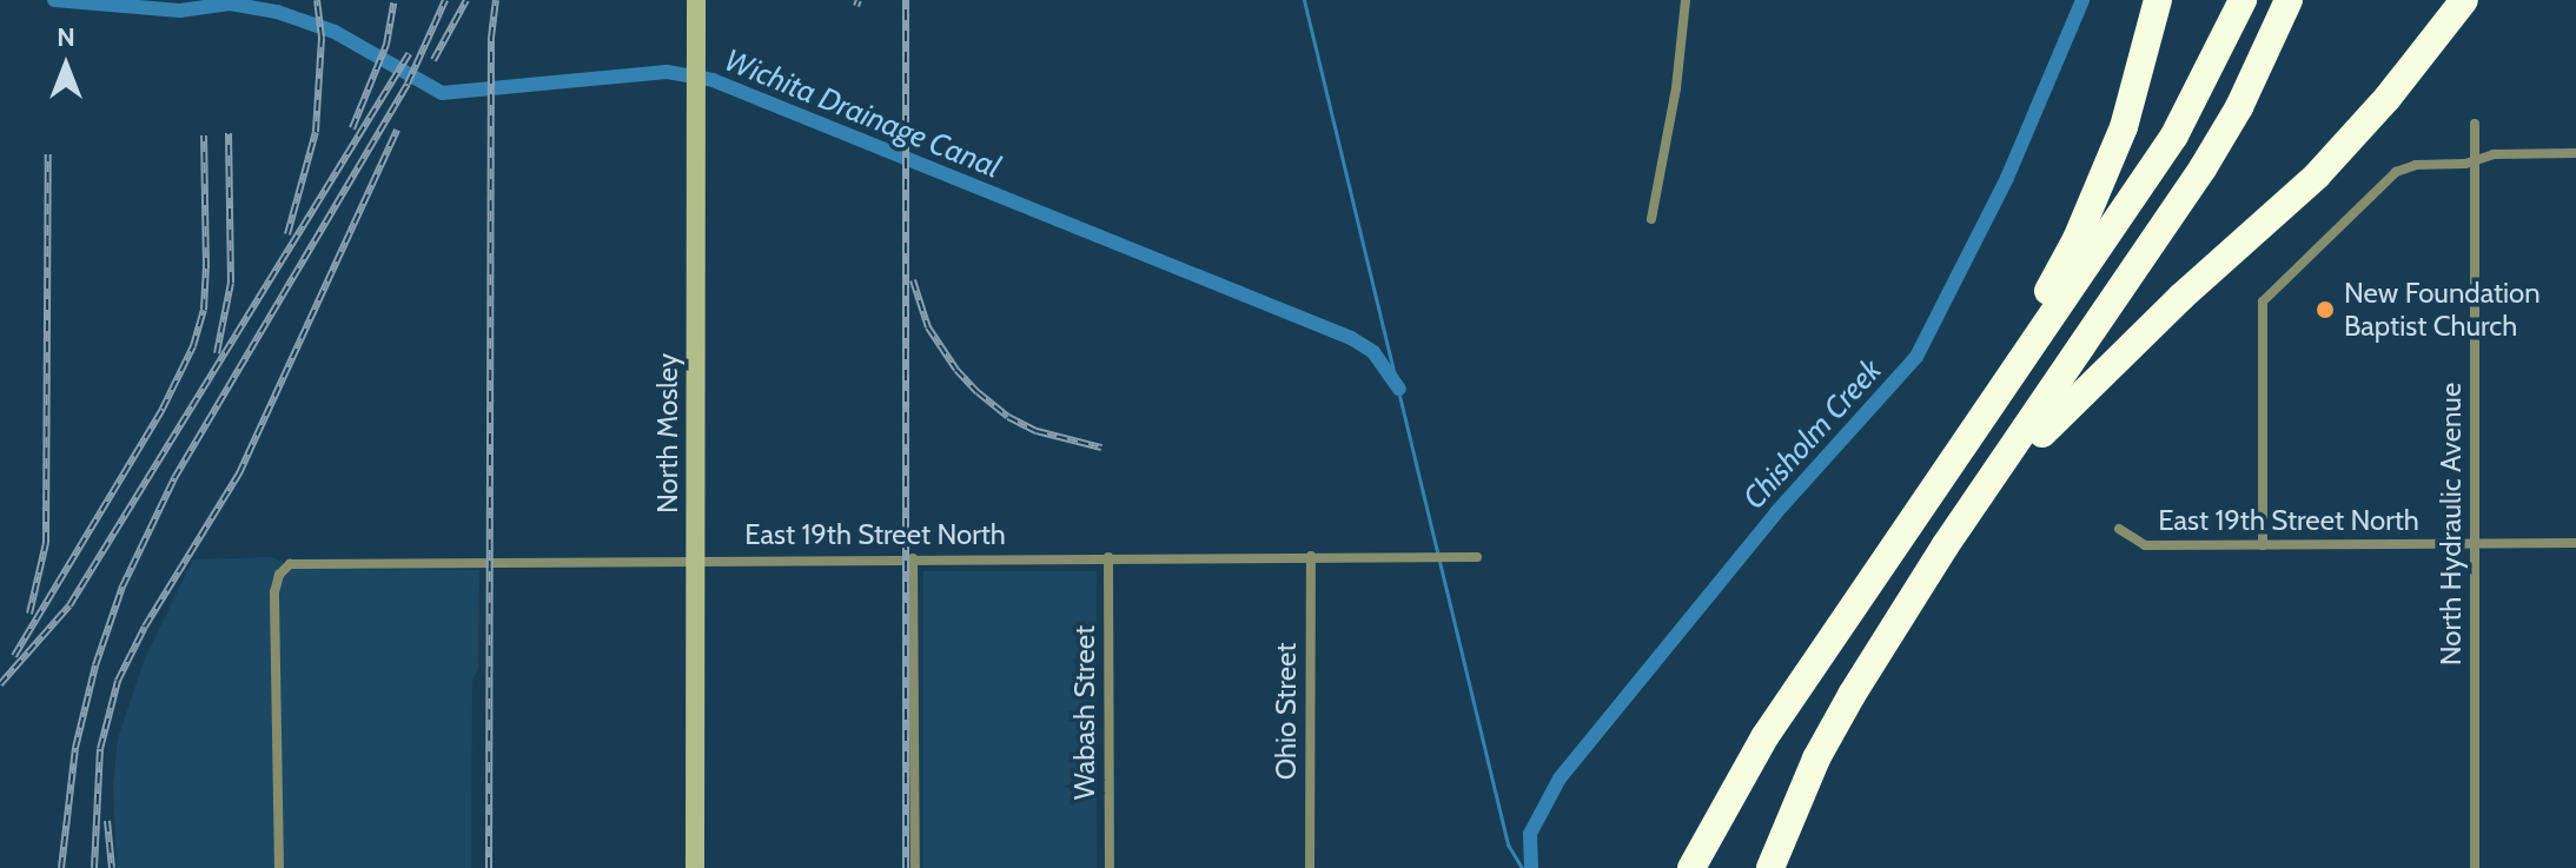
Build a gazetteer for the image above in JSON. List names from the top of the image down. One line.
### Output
{"streets":{"street":["North Mosley","East 19th Street North","North Hydraulic Avenue","Ohio Street","Wabash Street"]},"crossings":[["North Mosley","East 19th Street North"],["East 19th Street North","North Hydraulic Avenue"],["East 19th Street North","Ohio Street"],["East 19th Street North","Wabash Street"]],"water":["Wichita Drainage Canal","Chisholm Creek"],"places":["New Foundation Baptist Church"],"north":"top"}
